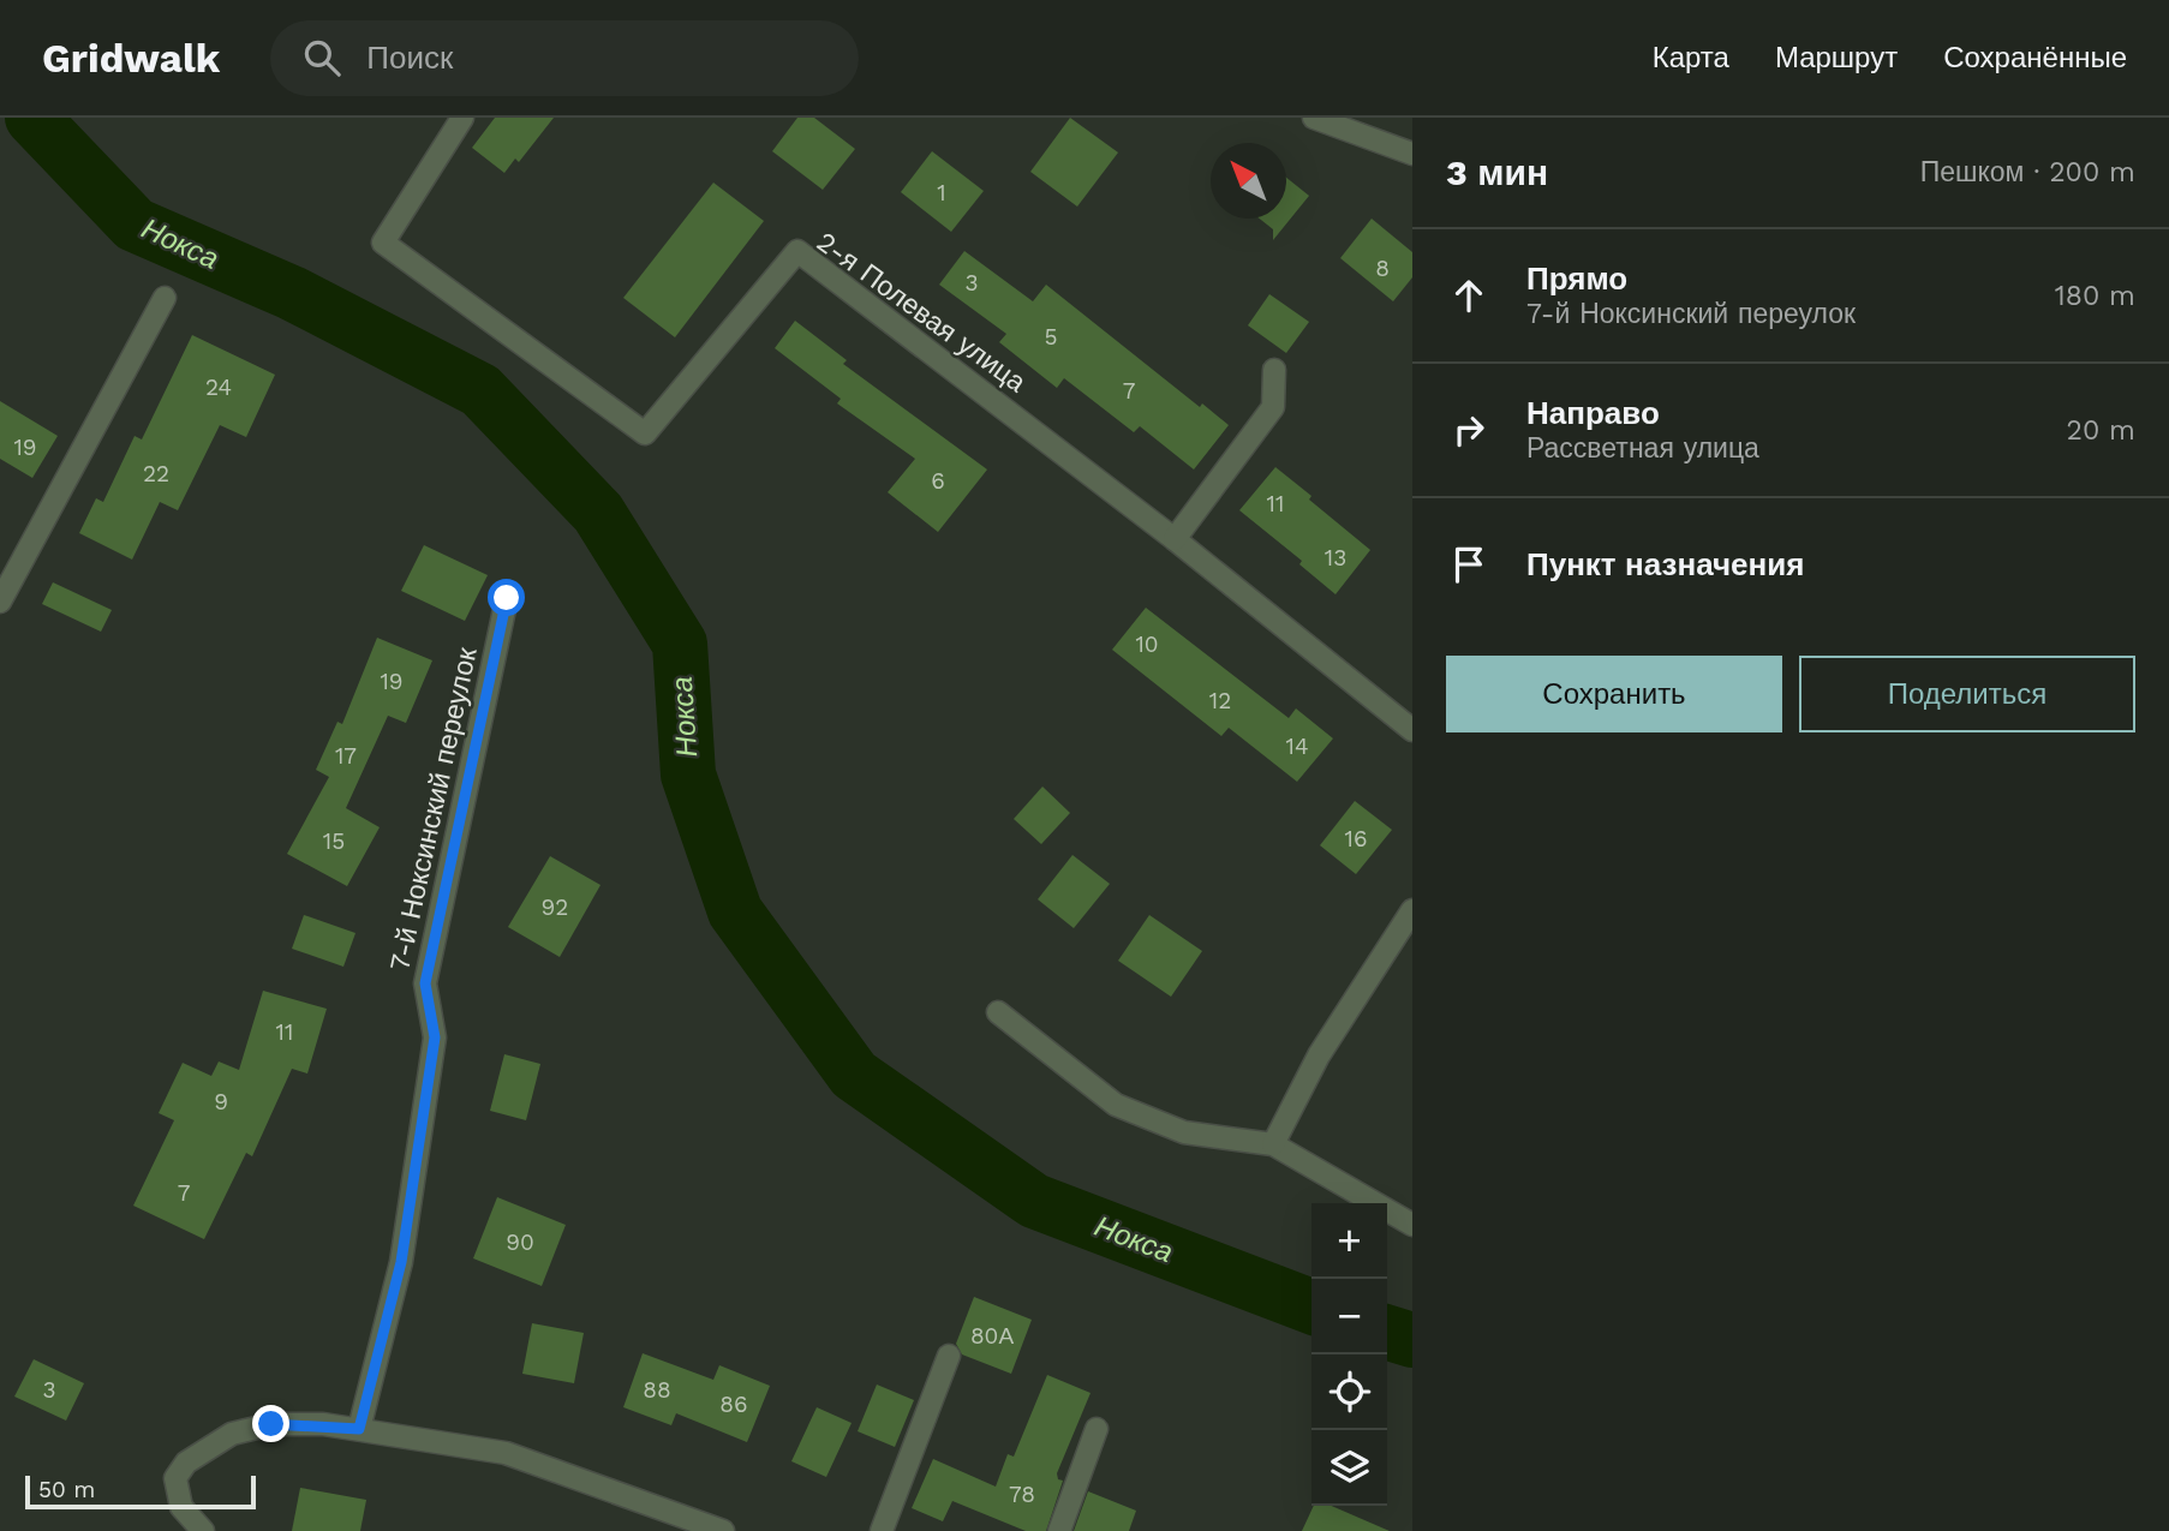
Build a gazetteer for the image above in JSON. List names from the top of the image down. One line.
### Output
{"streets":{"street":["2-я Полевая улица","7-й Ноксинский переулок"]},"water":["Нокса"],"house_numbers":["1","8","3","5","24","7","19","22","6","11","13","10","19","12","14","17","16","15","92","11","9","7","90","80А","3","88","86","78"],"scale_bar":"50 m","north":"top left","page":{"header":"Gridwalk","search":"Поиск","nav":["Карта","Маршрут","Сохранённые"],"heading":["3 мин","Пешком · 200 m"],"list":[["Прямо","7-й Ноксинский переулок","180 m"],["Направо","Рассветная улица","20 m"],"Пункт назначения"],"buttons":["Сохранить","Поделиться"],"map_buttons":["+","−"],"scale":"50 m"}}
